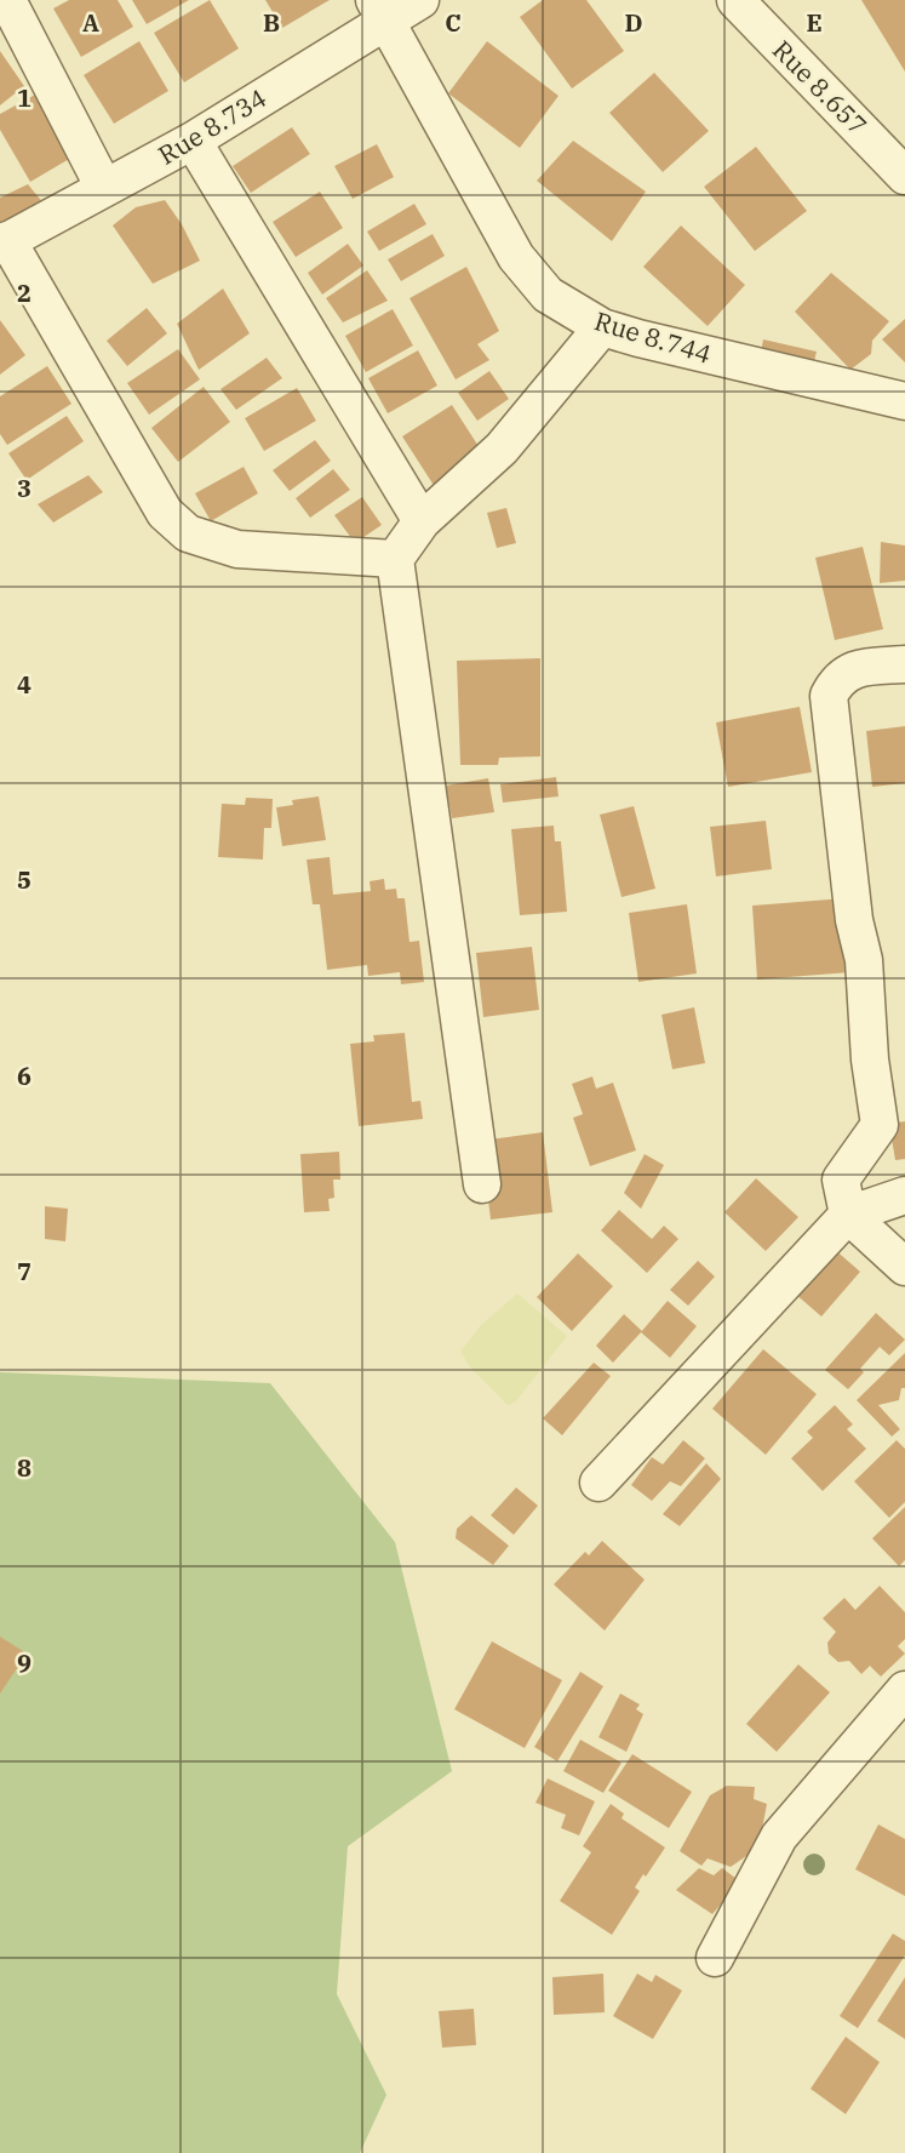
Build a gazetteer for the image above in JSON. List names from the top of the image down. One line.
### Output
{"streets":{"street":["Rue 8.657","Rue 8.734","Rue 8.744"]},"crossings":[["Rue 8.734","Rue 8.744"]],"grid":{"columns":["A","B","C","D","E"],"rows":["1","2","3","4","5","6","7","8","9"]}}
